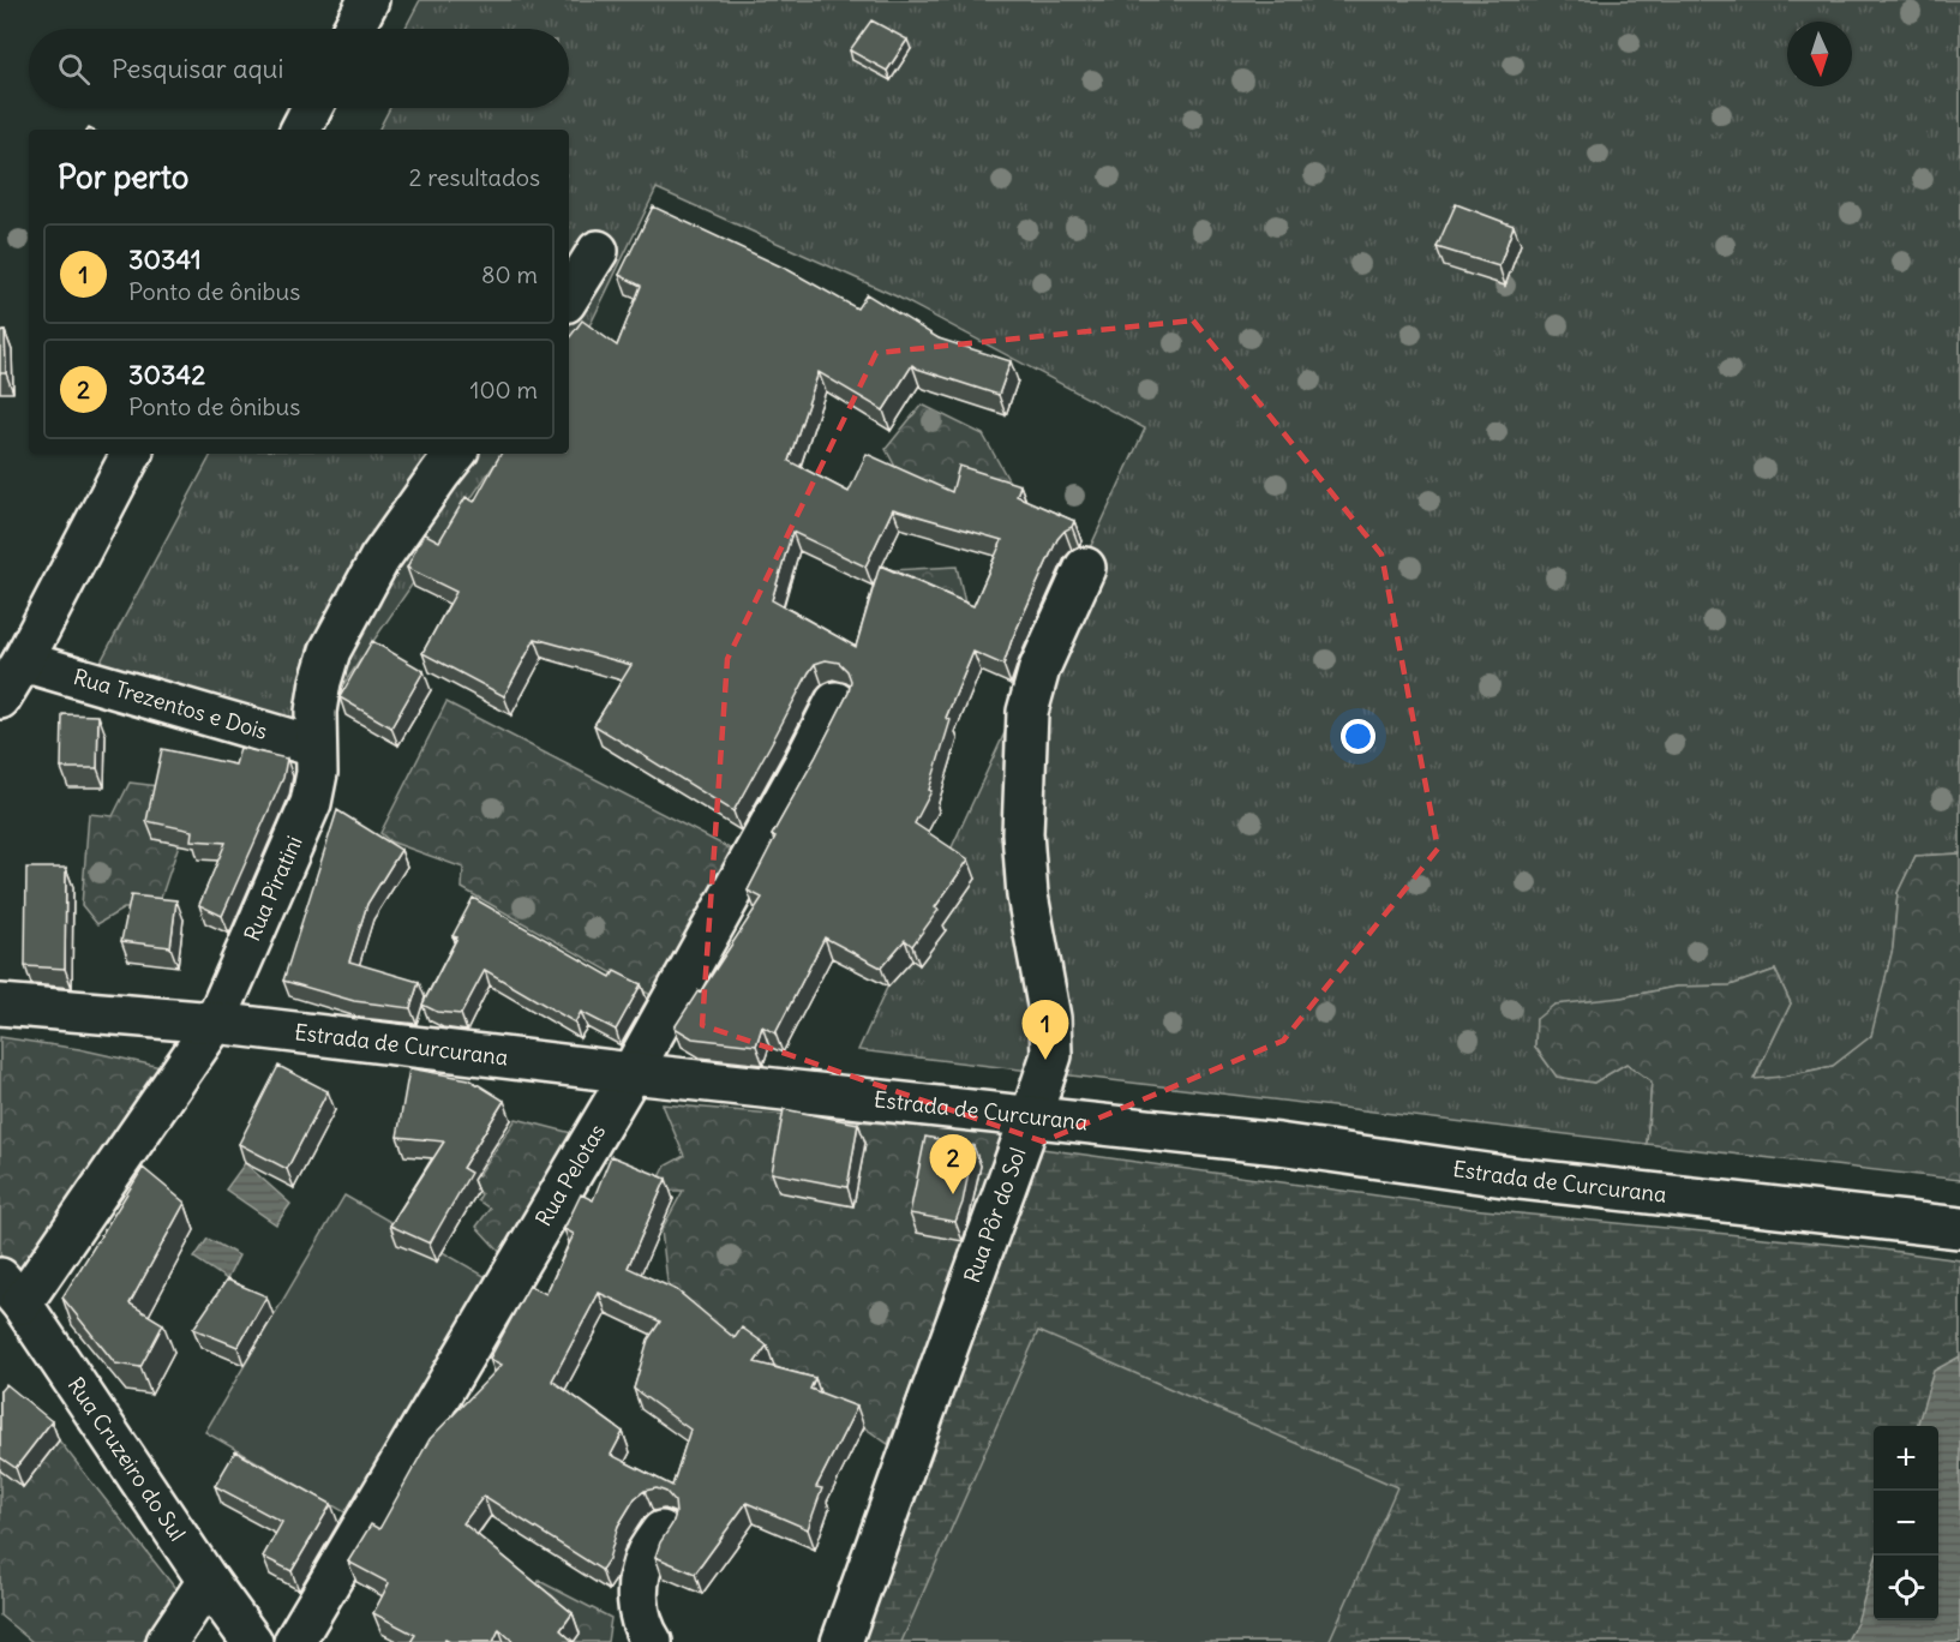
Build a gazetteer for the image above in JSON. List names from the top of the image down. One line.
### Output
{"streets":{"street":["Rua Trezentos e Dois","Rua Piratini","Estrada de Curcurana","Rua Pelotas","Rua Pôr do Sol","Rua Cruzeiro do Sul"]},"crossings":[["Rua Trezentos e Dois","Rua Piratini"],["Rua Piratini","Estrada de Curcurana"],["Rua Piratini","Rua Cruzeiro do Sul"],["Estrada de Curcurana","Rua Pelotas"],["Estrada de Curcurana","Rua Pôr do Sol"]],"north":"bottom","page":{"search":"Pesquisar aqui","heading":["Por perto","2 resultados"],"list":[{"mark":"1","name":"30341","note":"Ponto de ônibus","value":"80 m"},{"mark":"2","name":"30342","note":"Ponto de ônibus","value":"100 m"}],"pins":["1","2"],"map_buttons":["+","−"]}}
